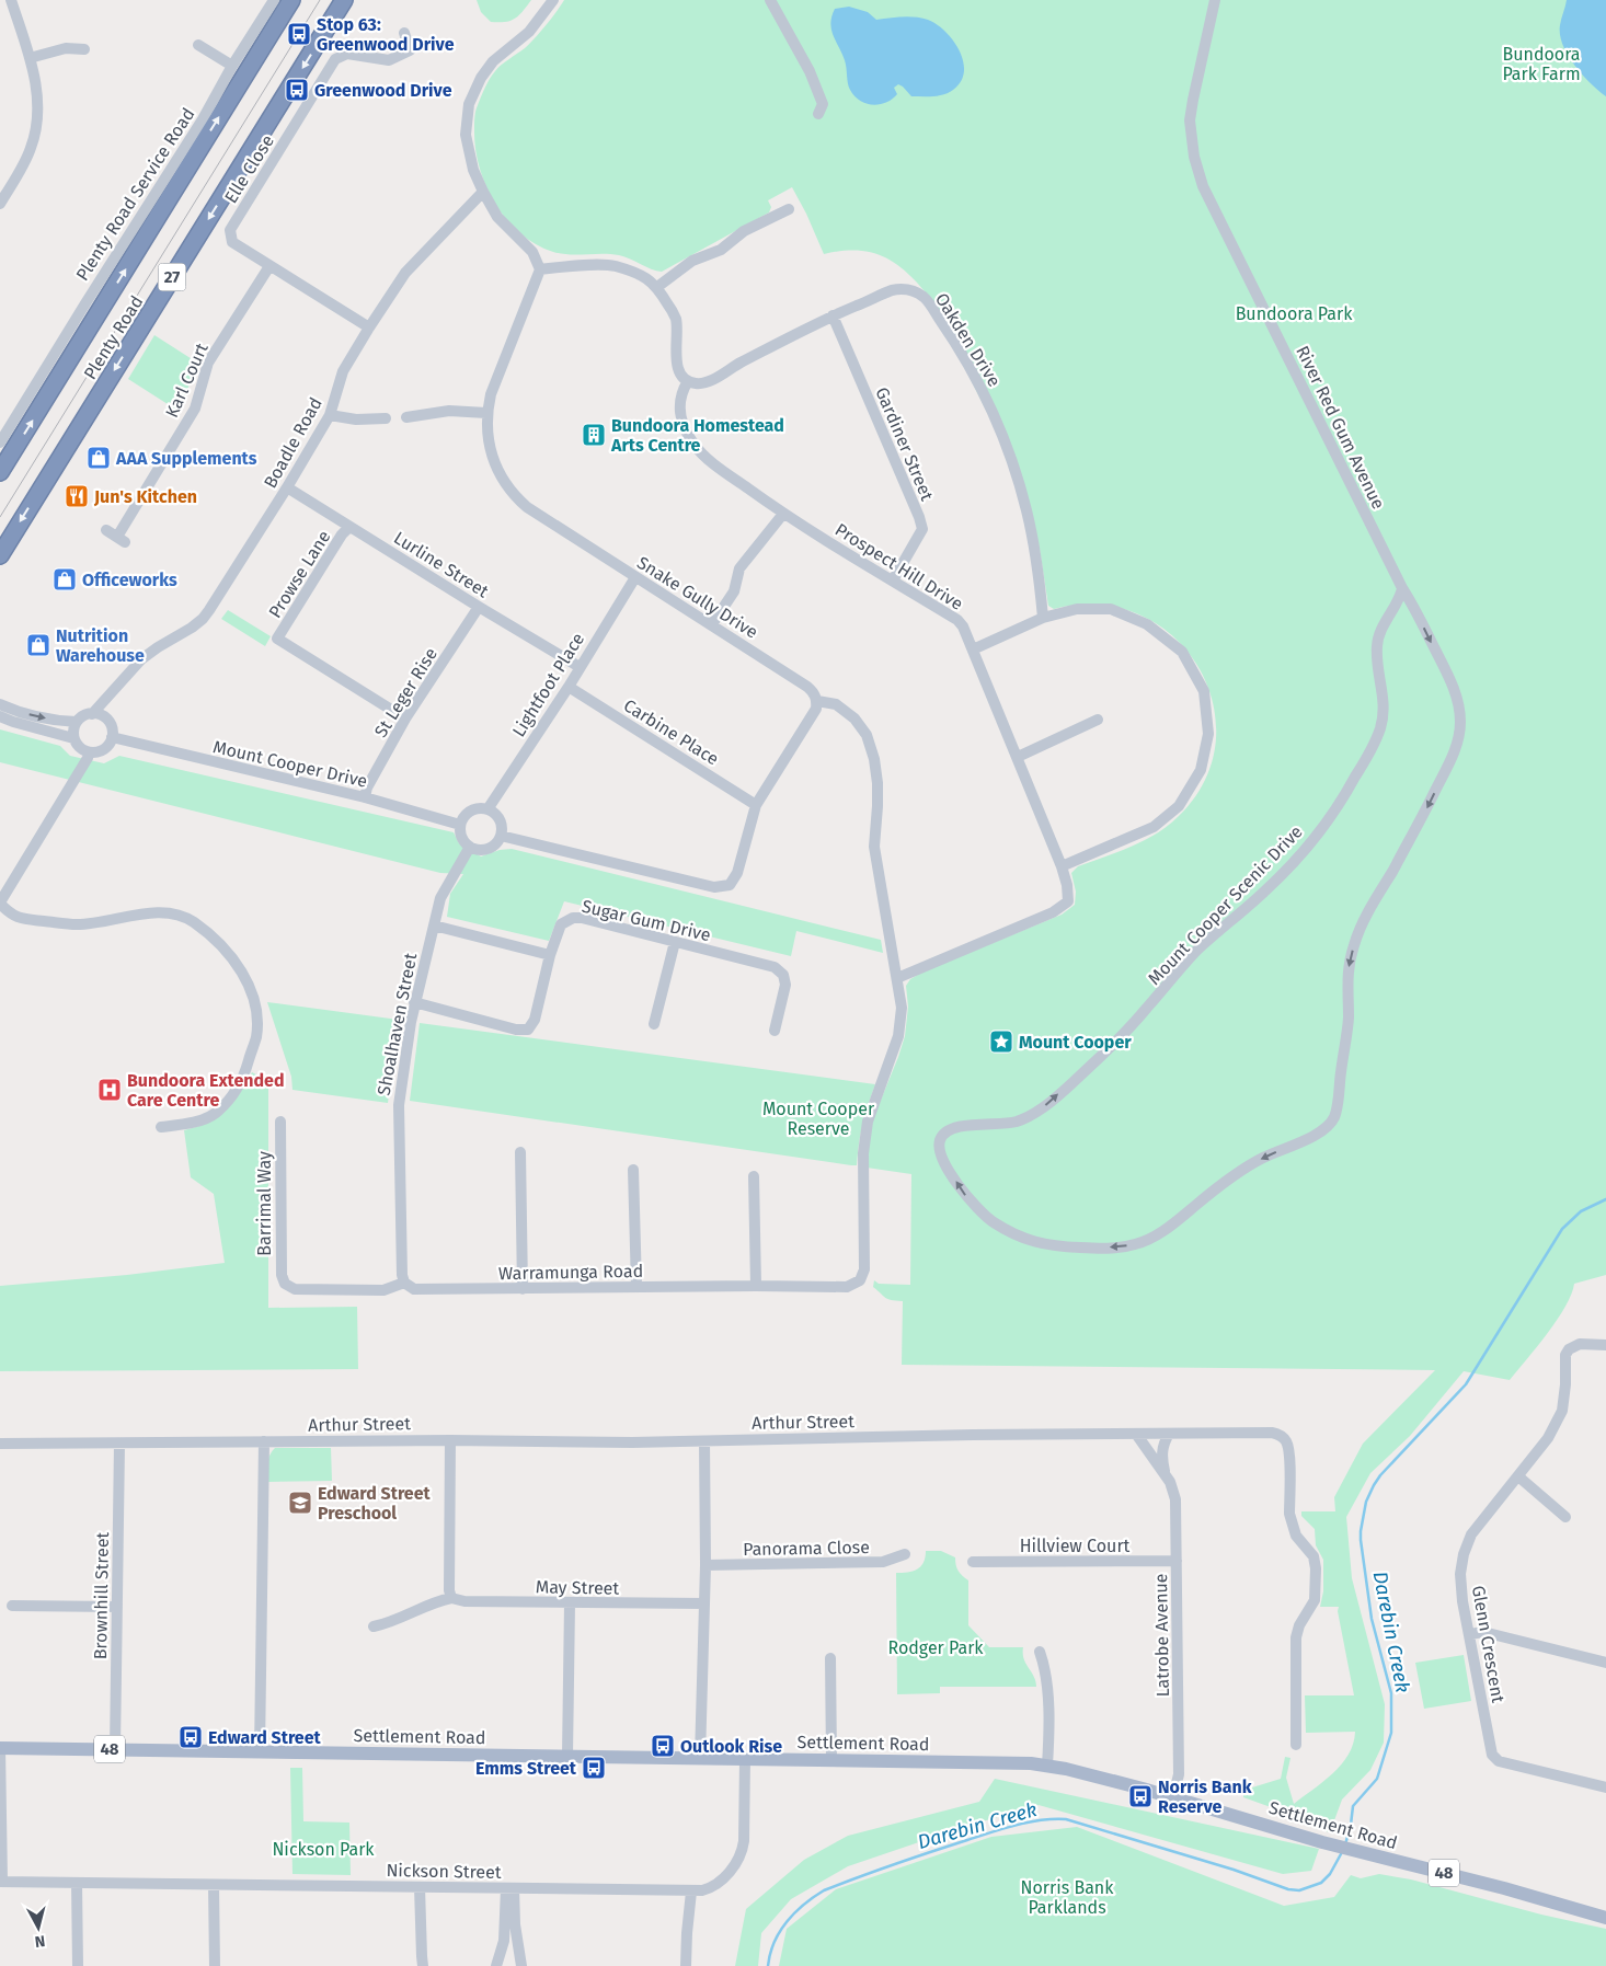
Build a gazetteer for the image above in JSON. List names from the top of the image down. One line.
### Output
{"streets":{"highway":["27","Plenty Road"],"main road":["Settlement Road","48"],"street":["Elle Close","Plenty Road Service Road","Oakden Drive","Karl Court","River Red Gum Avenue","Boadle Road","Gardiner Street","Lurline Street","Prospect Hill Drive","Prowse Lane","Snake Gully Drive","Lightfoot Place","St Leger Rise","Carbine Place","Mount Cooper Drive","Mount Cooper Scenic Drive","Sugar Gum Drive","Shoalhaven Street","Barrimal Way","Warramunga Road","Arthur Street","Hillview Court","Panorama Close","May Street","Brownhill Street","Latrobe Avenue","Glenn Crescent","Nickson Street"]},"crossings":[["Elle Close","Karl Court"],["Elle Close","Boadle Road"],["Plenty Road Service Road","Plenty Road"],["Oakden Drive","Gardiner Street"],["Oakden Drive","Prospect Hill Drive"],["River Red Gum Avenue","Mount Cooper Scenic Drive"],["Boadle Road","Lurline Street"],["Boadle Road","Mount Cooper Drive"],["Gardiner Street","Prospect Hill Drive"],["Lurline Street","Prowse Lane"],["Lurline Street","Lightfoot Place"],["Lurline Street","St Leger Rise"],["Prospect Hill Drive","Warramunga Road"],["Prowse Lane","St Leger Rise"],["Snake Gully Drive","Lightfoot Place"],["Lightfoot Place","Carbine Place"],["Lightfoot Place","Mount Cooper Drive"],["Lightfoot Place","Shoalhaven Street"],["St Leger Rise","Mount Cooper Drive"],["Mount Cooper Drive","Shoalhaven Street"],["Sugar Gum Drive","Shoalhaven Street"],["Shoalhaven Street","Barrimal Way"],["Shoalhaven Street","Warramunga Road"],["Barrimal Way","Warramunga Road"],["Arthur Street","Brownhill Street"],["Arthur Street","Latrobe Avenue"],["Hillview Court","Latrobe Avenue"],["Brownhill Street","Settlement Road"],["Latrobe Avenue","Settlement Road"],["Settlement Road","Nickson Street"]],"water":["Darebin Creek"],"parks":["Bundoora Park Farm","Bundoora Park","Mount Cooper Reserve","Rodger Park","Nickson Park","Norris Bank Parklands"],"places":{"bus stop":["Stop 63: Greenwood Drive","Greenwood Drive","Edward Street","Outlook Rise","Emms Street","Norris Bank Reserve"],"building":["Bundoora Homestead Arts Centre"],"shop":["AAA Supplements","Officeworks","Nutrition Warehouse"],"restaurant":["Jun's Kitchen"],"place":["Mount Cooper"],"hospital":["Bundoora Extended Care Centre"],"school or university":["Edward Street Preschool"]},"north":"bottom"}
